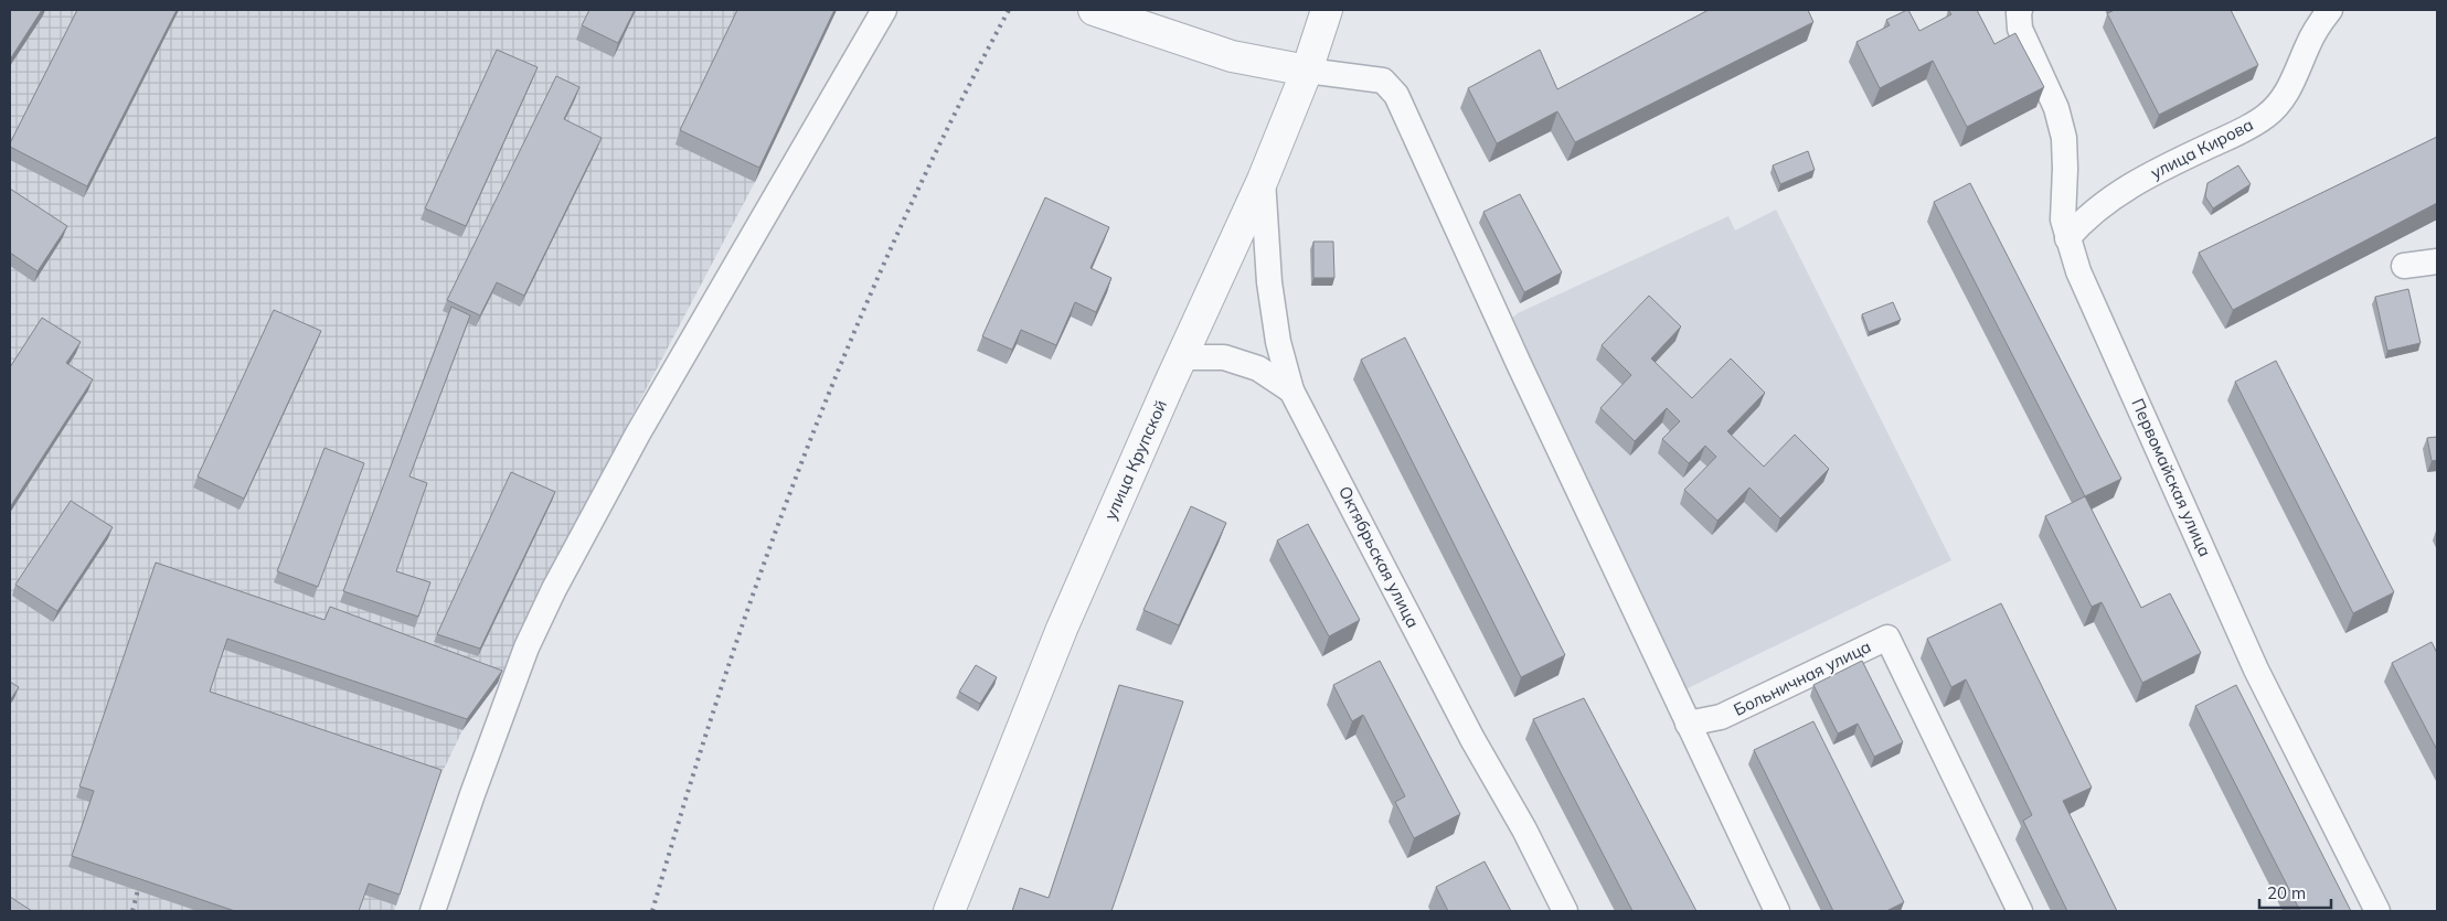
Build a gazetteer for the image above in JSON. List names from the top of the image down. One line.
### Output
{"streets":{"street":["улица Кирова","улица Крупской","Первомайская улица","Октябрьская улица","Больничная улица"]},"crossings":[["улица Кирова","Первомайская улица"],["улица Крупской","Октябрьская улица"]],"scale_bar":"20 m"}
